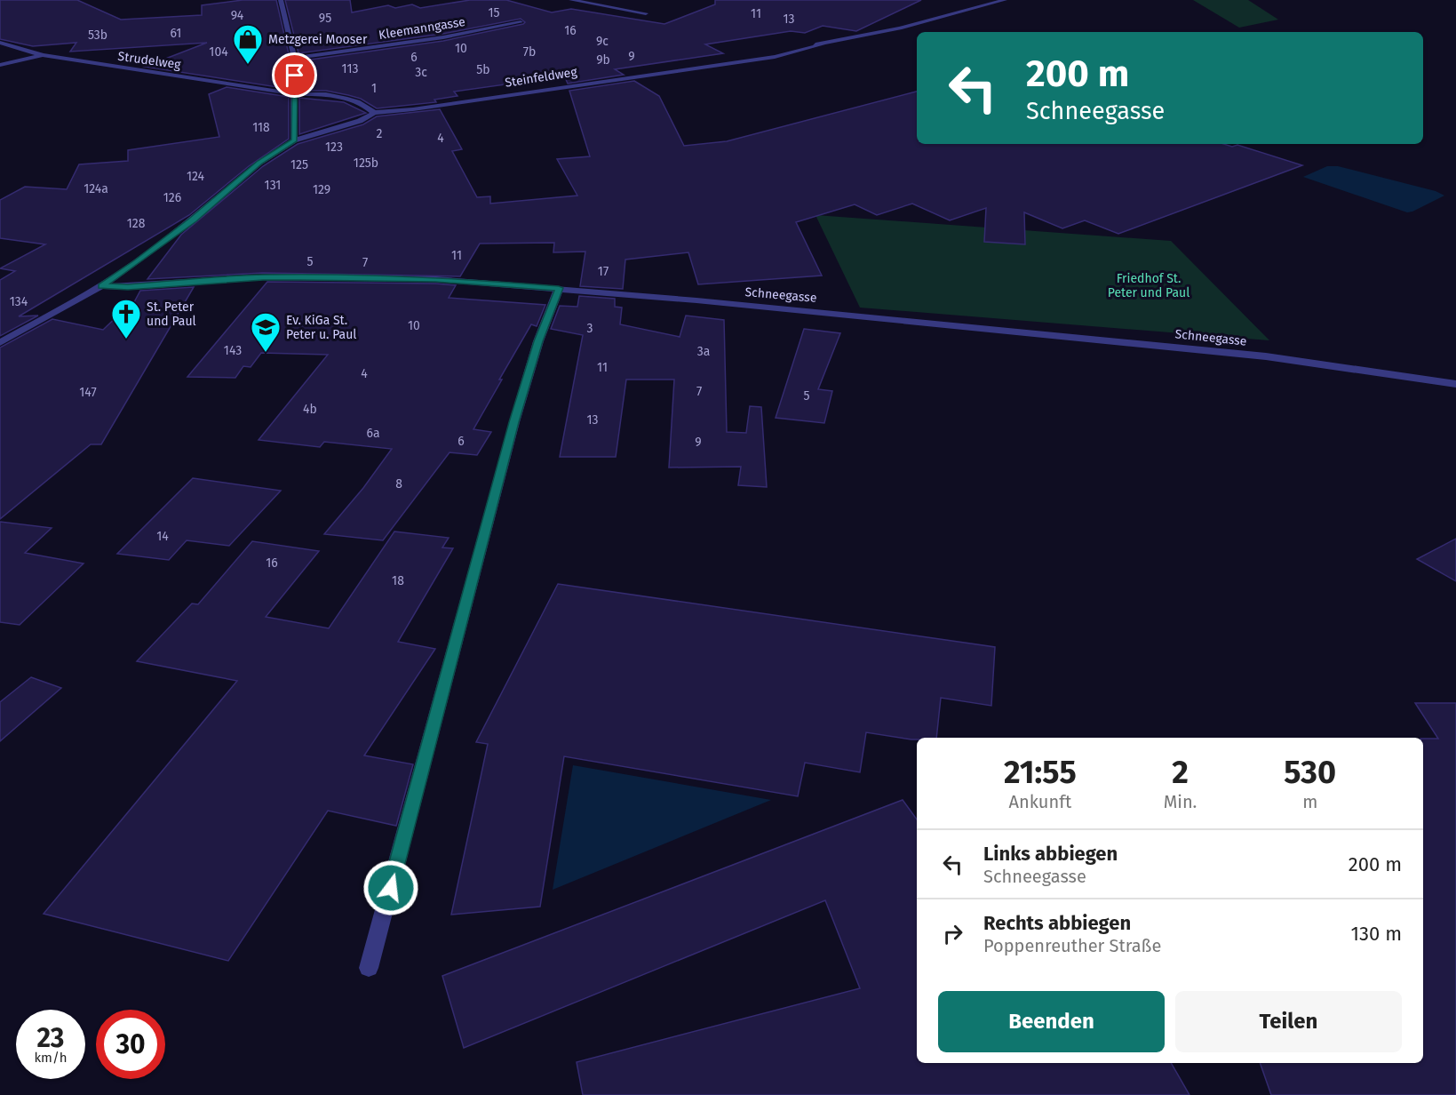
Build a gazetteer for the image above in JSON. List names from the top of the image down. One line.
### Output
{"streets":{"street":["Kleemanngasse","Strudelweg","Steinfeldweg","Schneegasse"]},"crossings":[["Steinfeldweg","Schneegasse"]],"parks":["Friedhof St. Peter und Paul"],"places":{"shop":["Metzgerei Mooser"],"church":["St. Peter und Paul"],"school or university":["Ev. KiGa St. Peter u. Paul"]},"house_numbers":["15","11","94","95","13","16","61","53b","9c","10","104","7b","9","6","9b","113","5b","3c","1","118","2","4","123","125b","125","124","131","124a","129","126","128","11","5","7","17","134","10","3","143","3a","11","4","7","147","5","4b","13","6a","6","9","8","14","16","18"],"page":{"turn":["200 m","Schneegasse"],"eta":["21:55","Ankunft","2","Min.","530","m"],"list":[{"name":"Links abbiegen","note":"Schneegasse","value":"200 m"},{"name":"Rechts abbiegen","note":"Poppenreuther Straße","value":"130 m"}],"buttons":["Beenden","Teilen"],"speed":"23 km/h","limit":"30"}}
